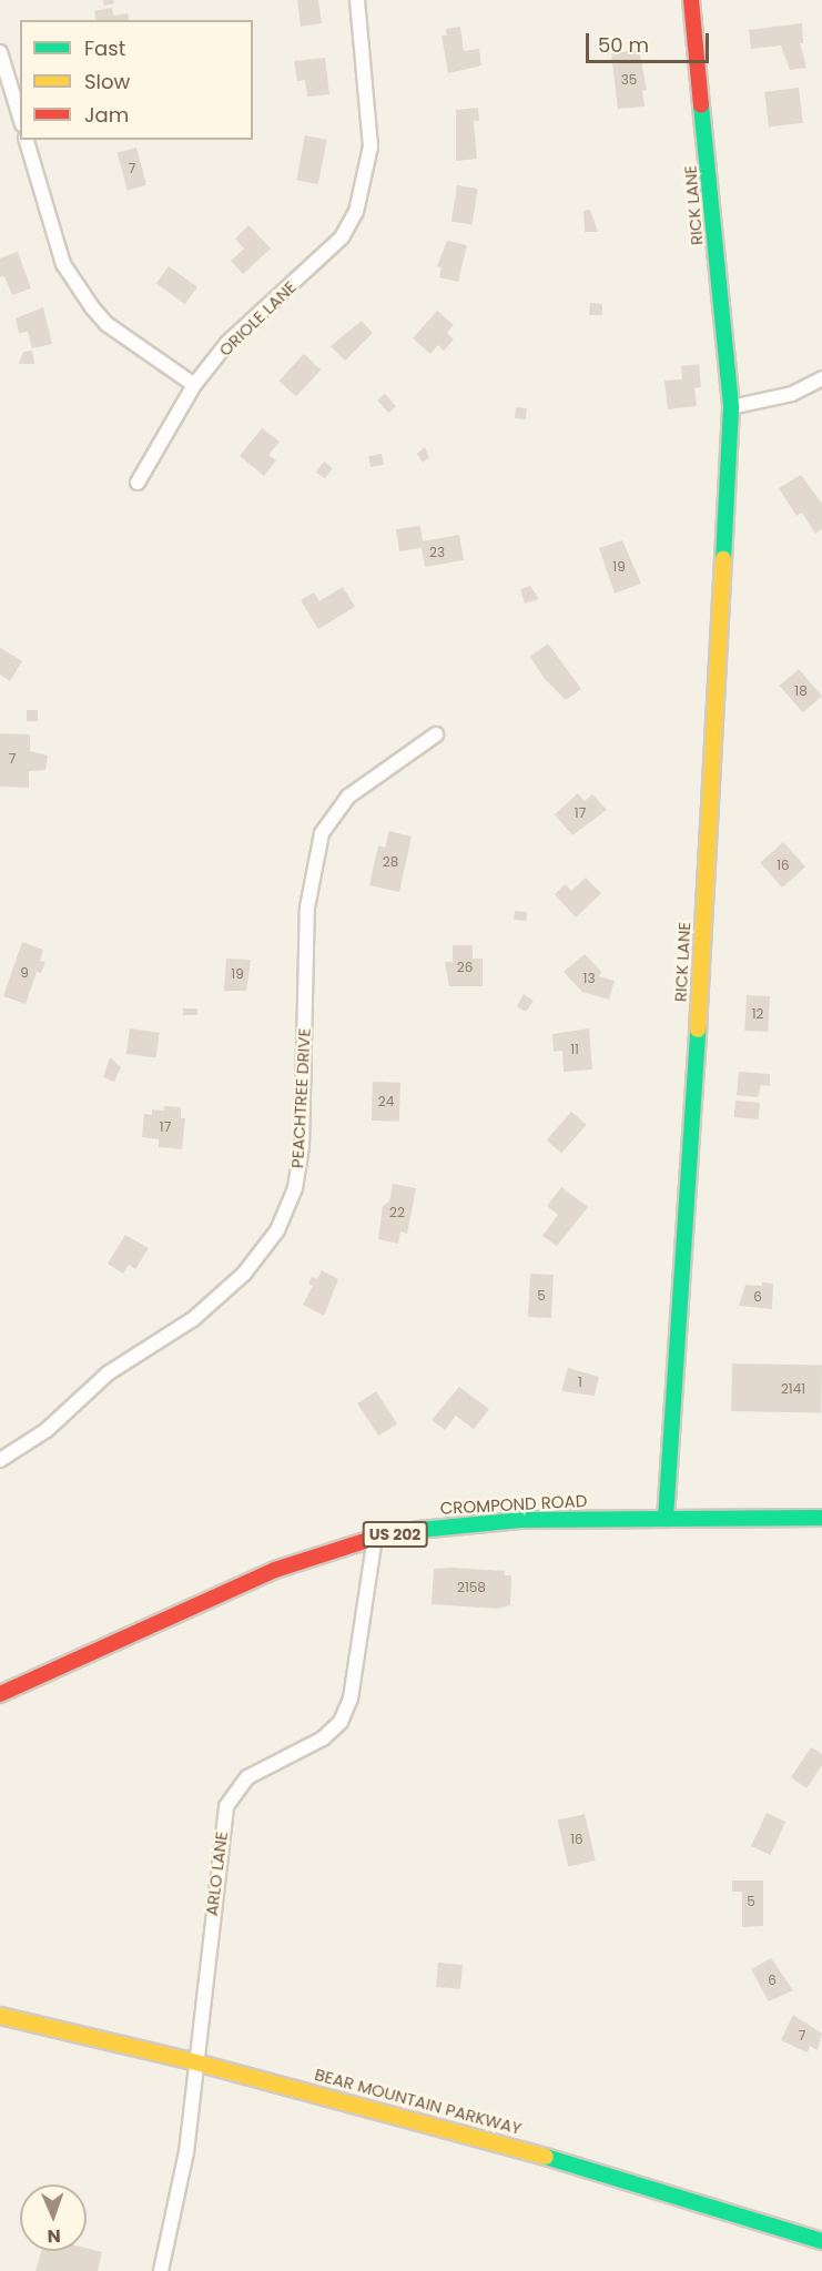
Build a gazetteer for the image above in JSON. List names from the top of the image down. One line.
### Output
{"streets":{"main road":["RICK LANE","CROMPOND ROAD","US 202","BEAR MOUNTAIN PARKWAY"],"street":["ORIOLE LANE","PEACHTREE DRIVE","ARLO LANE"]},"crossings":[["RICK LANE","CROMPOND ROAD"],["CROMPOND ROAD","ARLO LANE"],["ARLO LANE","BEAR MOUNTAIN PARKWAY"]],"house_numbers":["35","7","23","19","18","7","17","28","16","26","9","19","13","12","11","24","17","22","5","6","1","2141","2158","16","5","6","7"],"legend":["Fast","Slow","Jam"],"scale_bar":"50 m","north":"bottom"}
